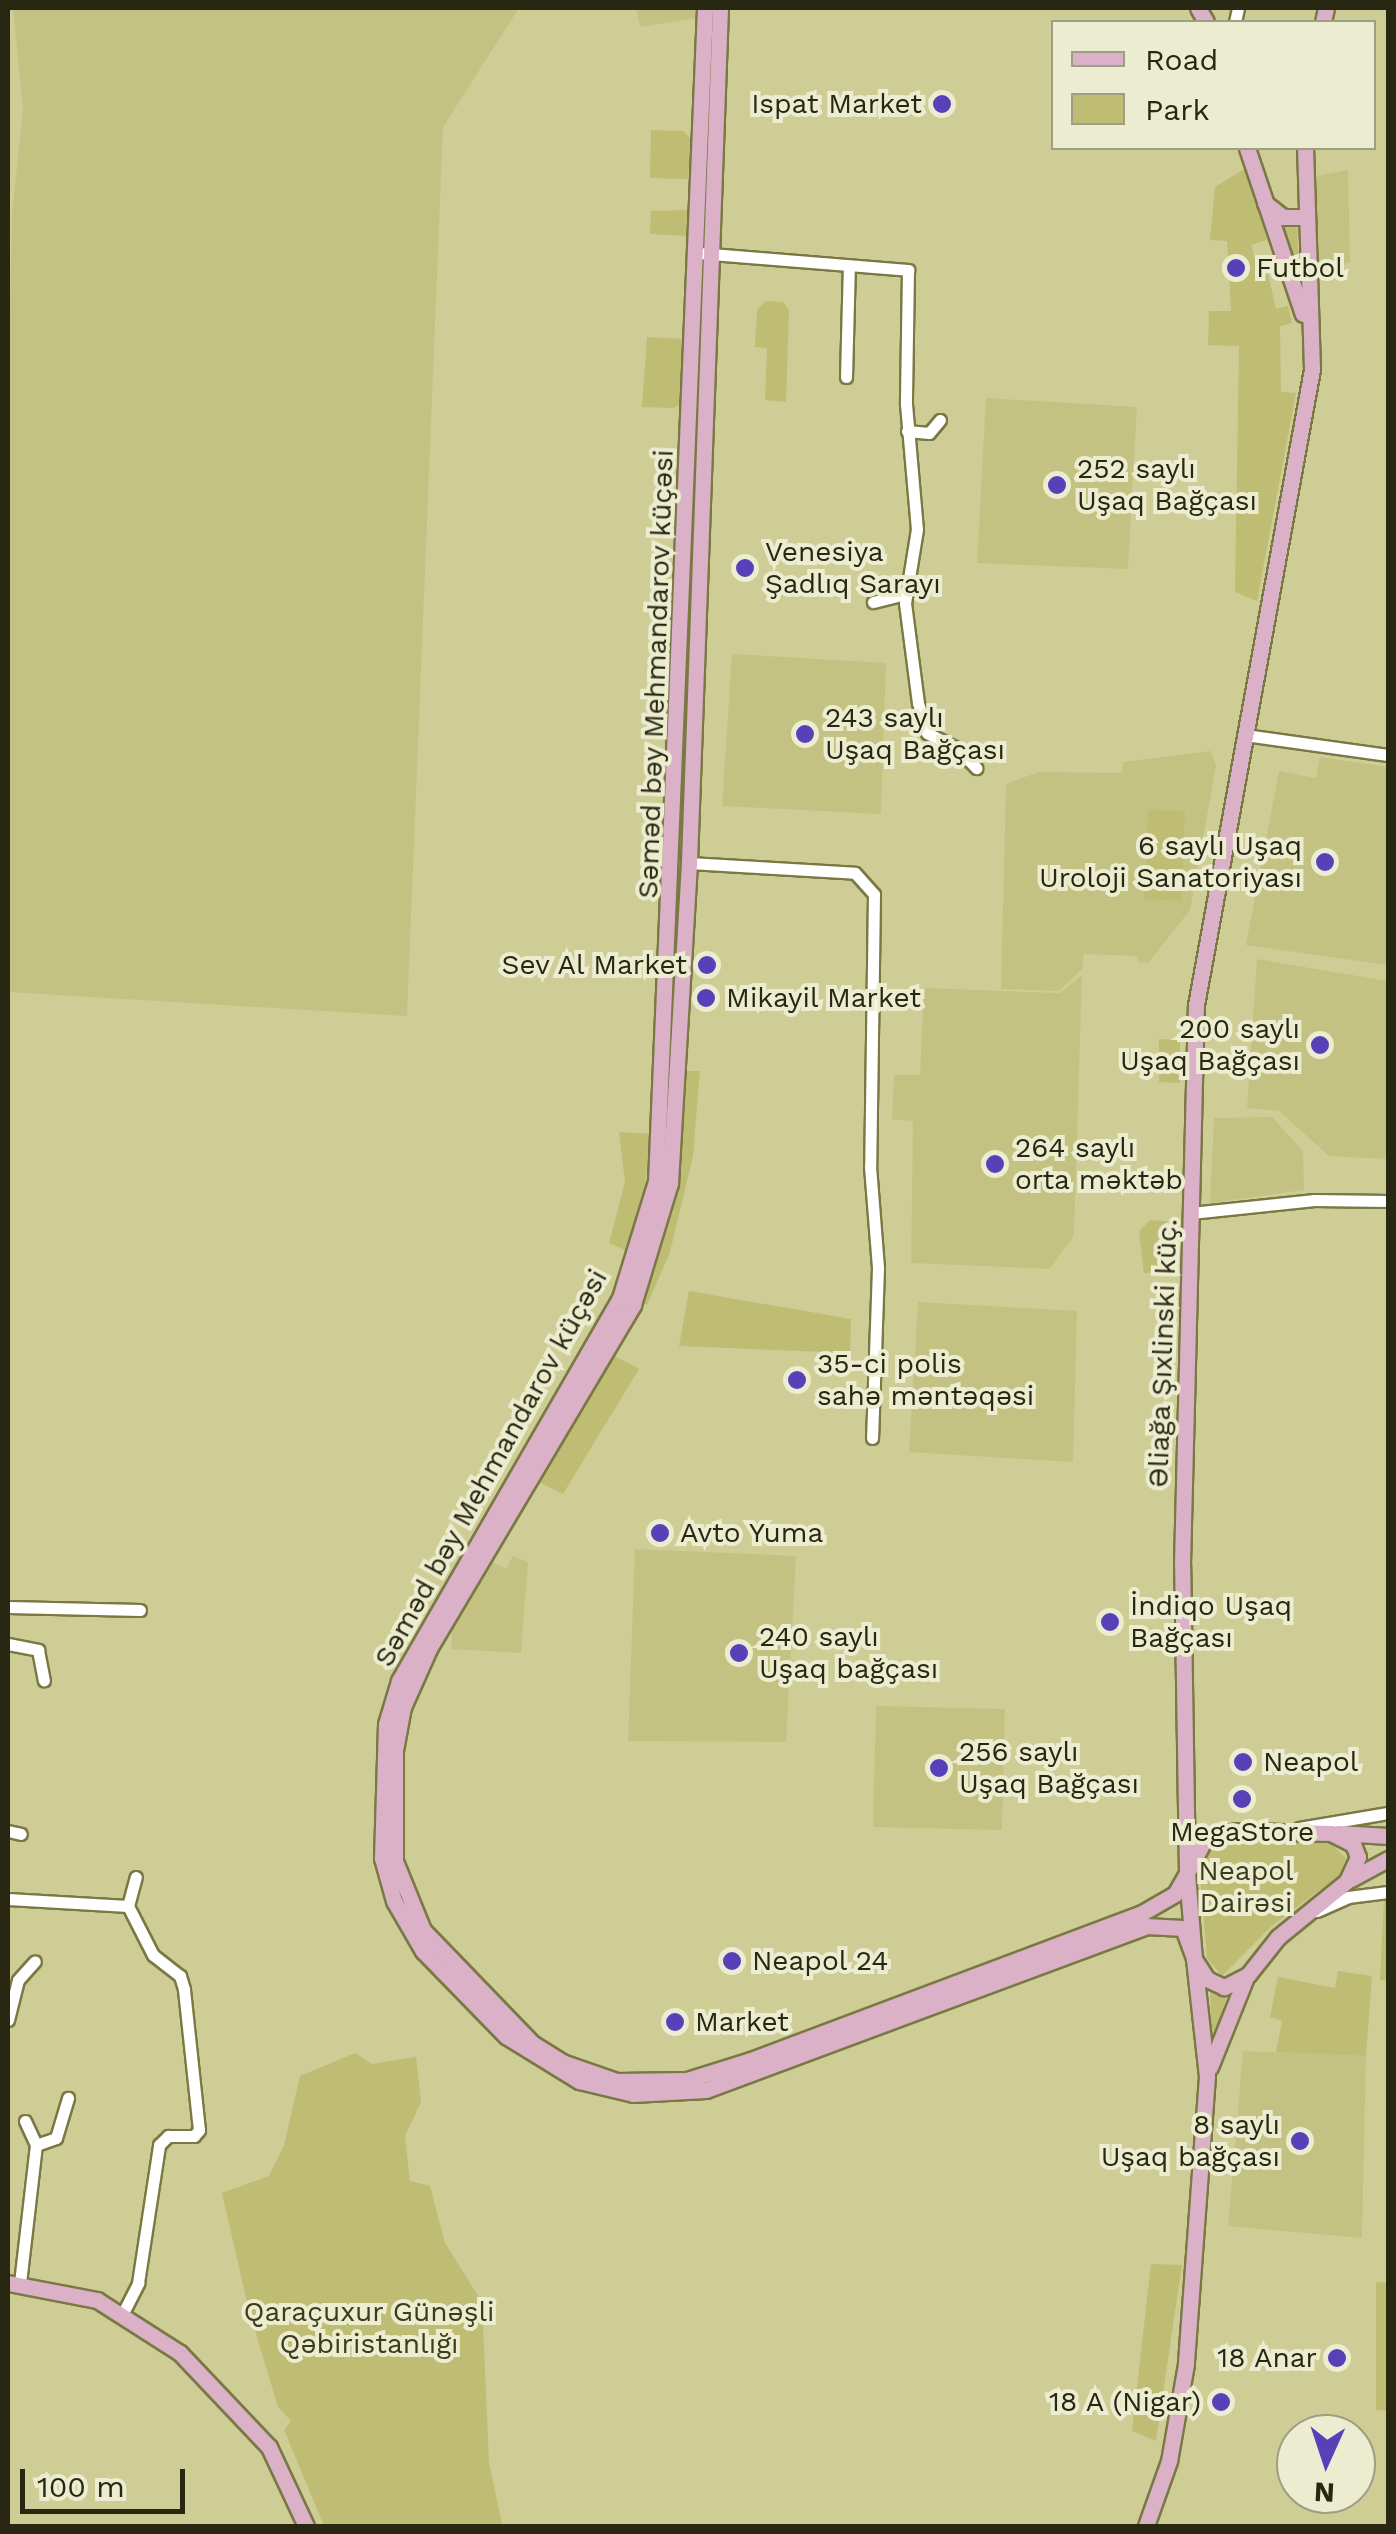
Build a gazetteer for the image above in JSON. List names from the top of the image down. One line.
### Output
{"streets":{"main road":["Səməd bəy Mehmandarov küçəsi","Əliağa Şıxlinski küç."]},"crossings":[["Səməd bəy Mehmandarov küçəsi","Əliağa Şıxlinski küç."]],"parks":["Neapol Dairəsi","Qaraçuxur Günəşli Qəbiristanlığı"],"places":["Ispat Market","Futbol","252 saylı Uşaq Bağçası","Venesiya Şadlıq Sarayı","243 saylı Uşaq Bağçası","6 saylı Uşaq Uroloji Sanatoriyası","Sev Al Market","Mikayil Market","200 saylı Uşaq Bağçası","264 saylı orta məktəb","35-ci polis sahə məntəqəsi","Avto Yuma","İndiqo Uşaq Bağçası","240 saylı Uşaq bağçası","Neapol","256 saylı Uşaq Bağçası","MegaStore","Neapol 24","Market","8 saylı Uşaq bağçası","18 Anar","18 A (Nigar)"],"legend":["Road","Park"],"scale_bar":"100 m","north":"bottom"}
